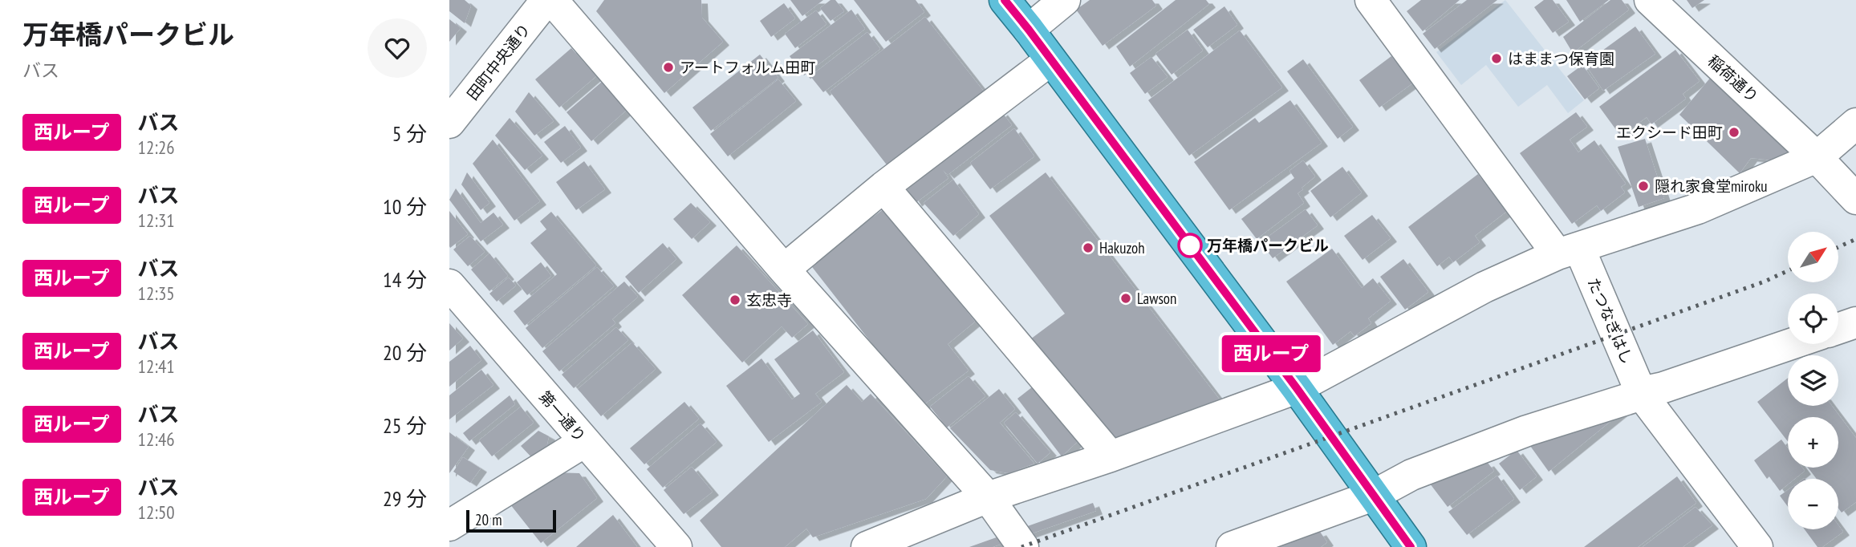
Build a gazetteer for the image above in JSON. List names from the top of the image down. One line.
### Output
{"streets":{"street":["田町中央通り","稲荷通り","たつなぎはし","第一通り"]},"places":["はままつ保育園","アートフォルム田町","エクシード田町","隠れ家食堂miroku","万年橋パークビル","Hakuzoh","Lawson","玄忠寺"],"lines":["bus line 西ループ"],"scale_bar":"20 m","north":"top right","page":{"heading":["万年橋パークビル","バス"],"on_map":"西ループ","list":[{"mark":"西ループ","name":"バス","note":"12:26","value":"5 分"},{"mark":"西ループ","name":"バス","note":"12:31","value":"10 分"},{"mark":"西ループ","name":"バス","note":"12:35","value":"14 分"},{"mark":"西ループ","name":"バス","note":"12:41","value":"20 分"},{"mark":"西ループ","name":"バス","note":"12:46","value":"25 分"},{"mark":"西ループ","name":"バス","note":"12:50","value":"29 分"}],"map_buttons":["+","−"],"scale":"20 m"}}
